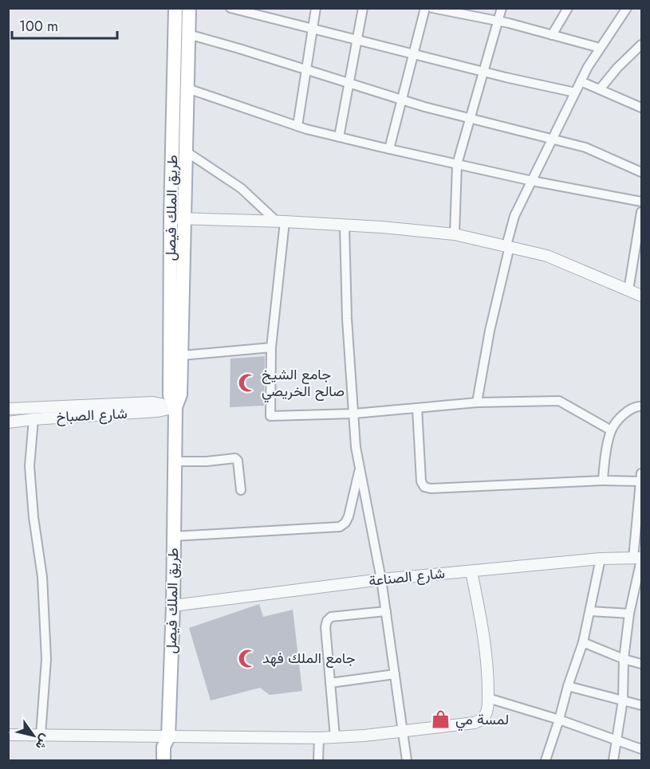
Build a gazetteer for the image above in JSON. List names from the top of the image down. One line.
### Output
{"streets":{"main road":["طريق الملك فيصل"],"street":["شارع الصباخ","شارع الصناعة"]},"crossings":[["طريق الملك فيصل","شارع الصباخ"],["طريق الملك فيصل","شارع الصناعة"]],"places":{"mosque":["جامع الشيخ صالح الخريصي","جامع الملك فهد"],"shop":["لمسة مي"]},"scale_bar":"100 m","north":"bottom right"}
